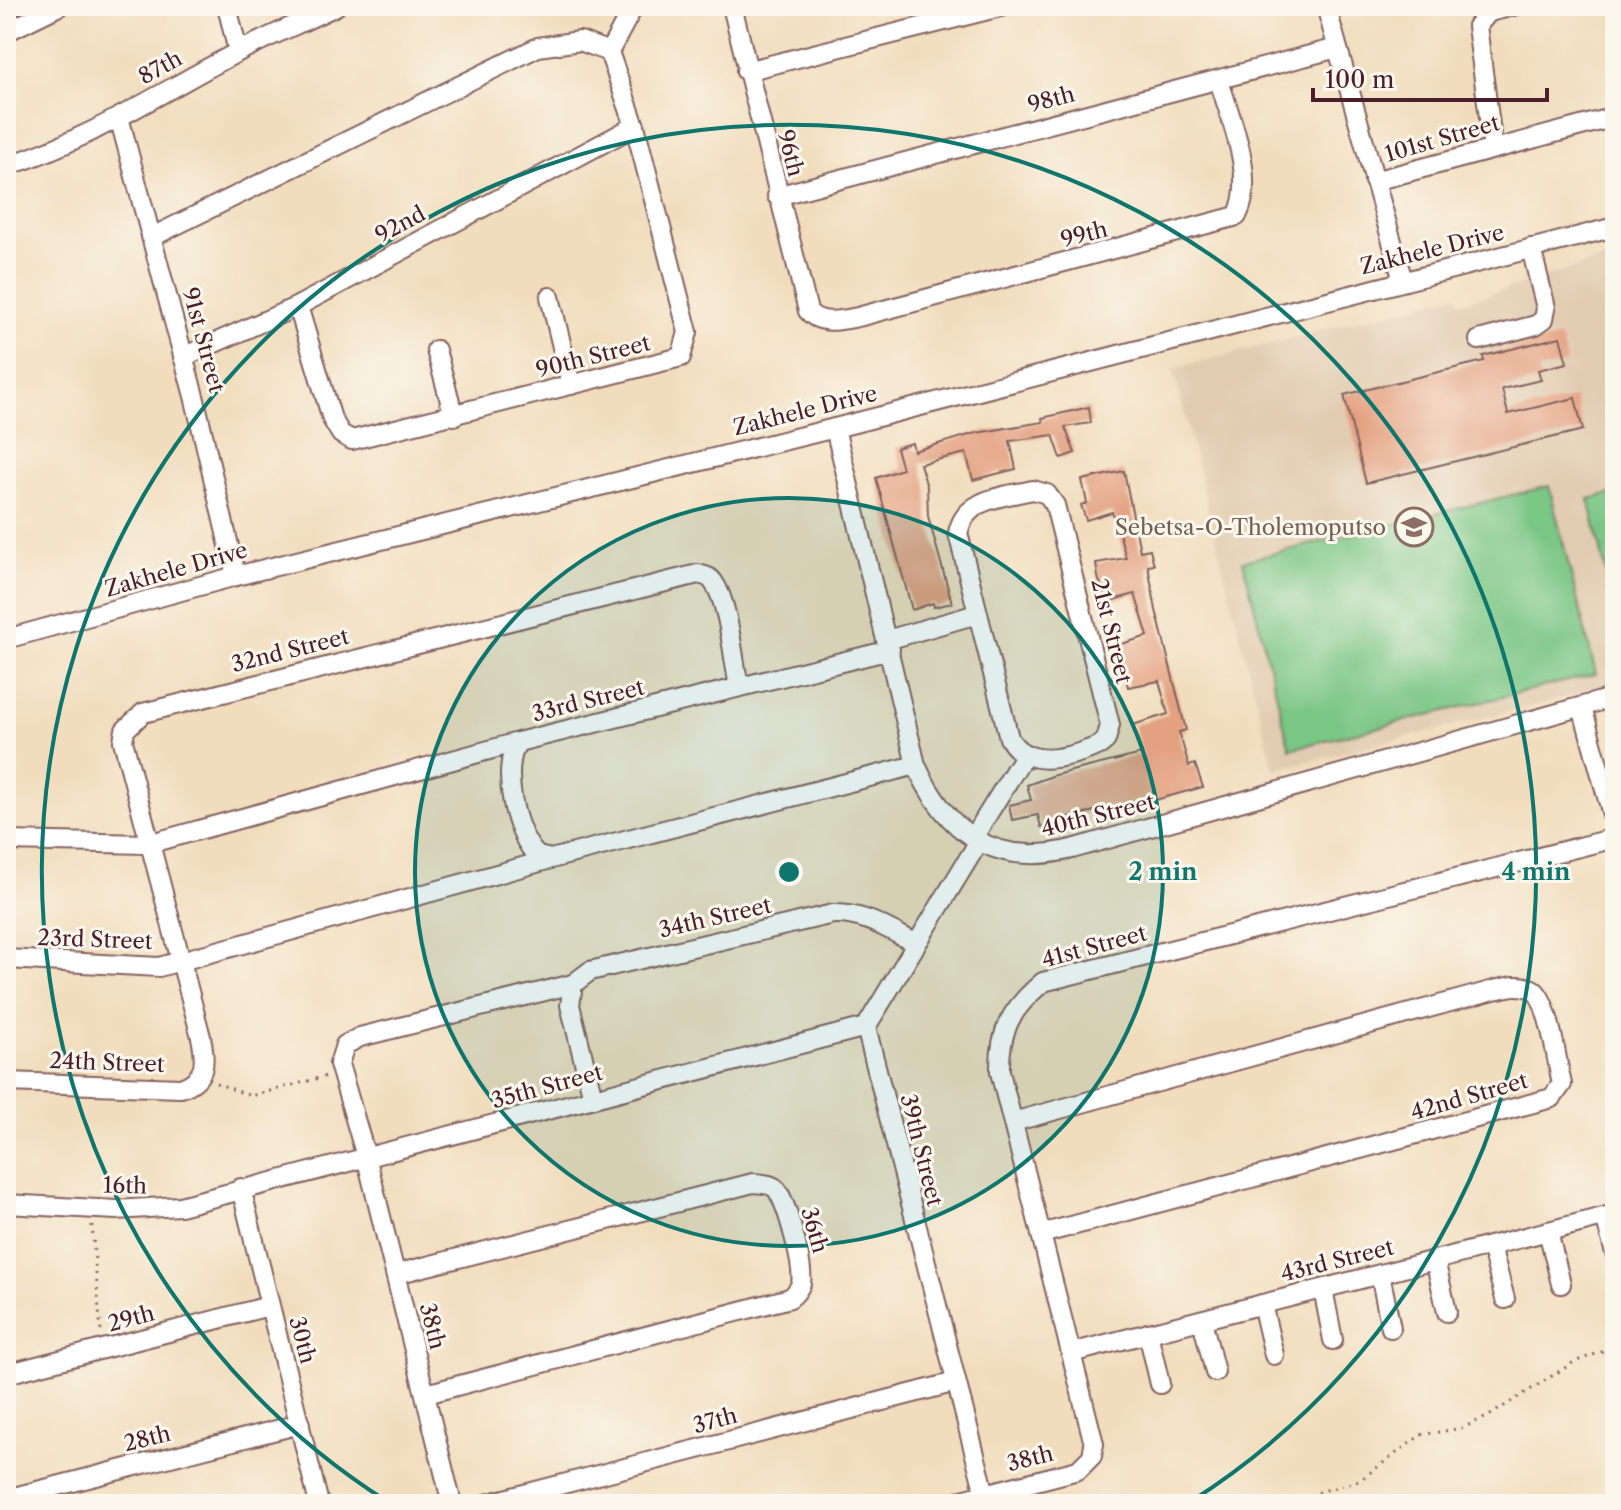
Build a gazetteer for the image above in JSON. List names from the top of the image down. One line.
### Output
{"streets":{"street":["87th","98th","101st Street","96th","92nd","99th","Zakhele Drive","91st Street","90th Street","21st Street","32nd Street","33rd Street","40th Street","34th Street","23rd Street","41st Street","24th Street","35th Street","42nd Street","39th Street","16th","36th","43rd Street","29th","38th","30th","37th","28th"]},"crossings":[["87th","91st Street"],["98th","96th"],["98th","99th"],["96th","99th"],["92nd","91st Street"],["92nd","90th Street"],["Zakhele Drive","91st Street"],["Zakhele Drive","40th Street"],["21st Street","33rd Street"],["32nd Street","33rd Street"],["32nd Street","23rd Street"],["32nd Street","24th Street"],["33rd Street","40th Street"],["33rd Street","23rd Street"],["34th Street","38th"],["41st Street","42nd Street"],["41st Street","43rd Street"],["41st Street","38th"],["35th Street","39th Street"],["35th Street","16th"],["35th Street","38th"],["35th Street","30th"],["39th Street","38th"],["39th Street","37th"],["16th","30th"],["36th","38th"],["29th","30th"],["30th","28th"]],"places":{"school or university":["Sebetsa-O-Tholemoputso"]},"scale_bar":"100 m","rings":["2 min","4 min"]}
